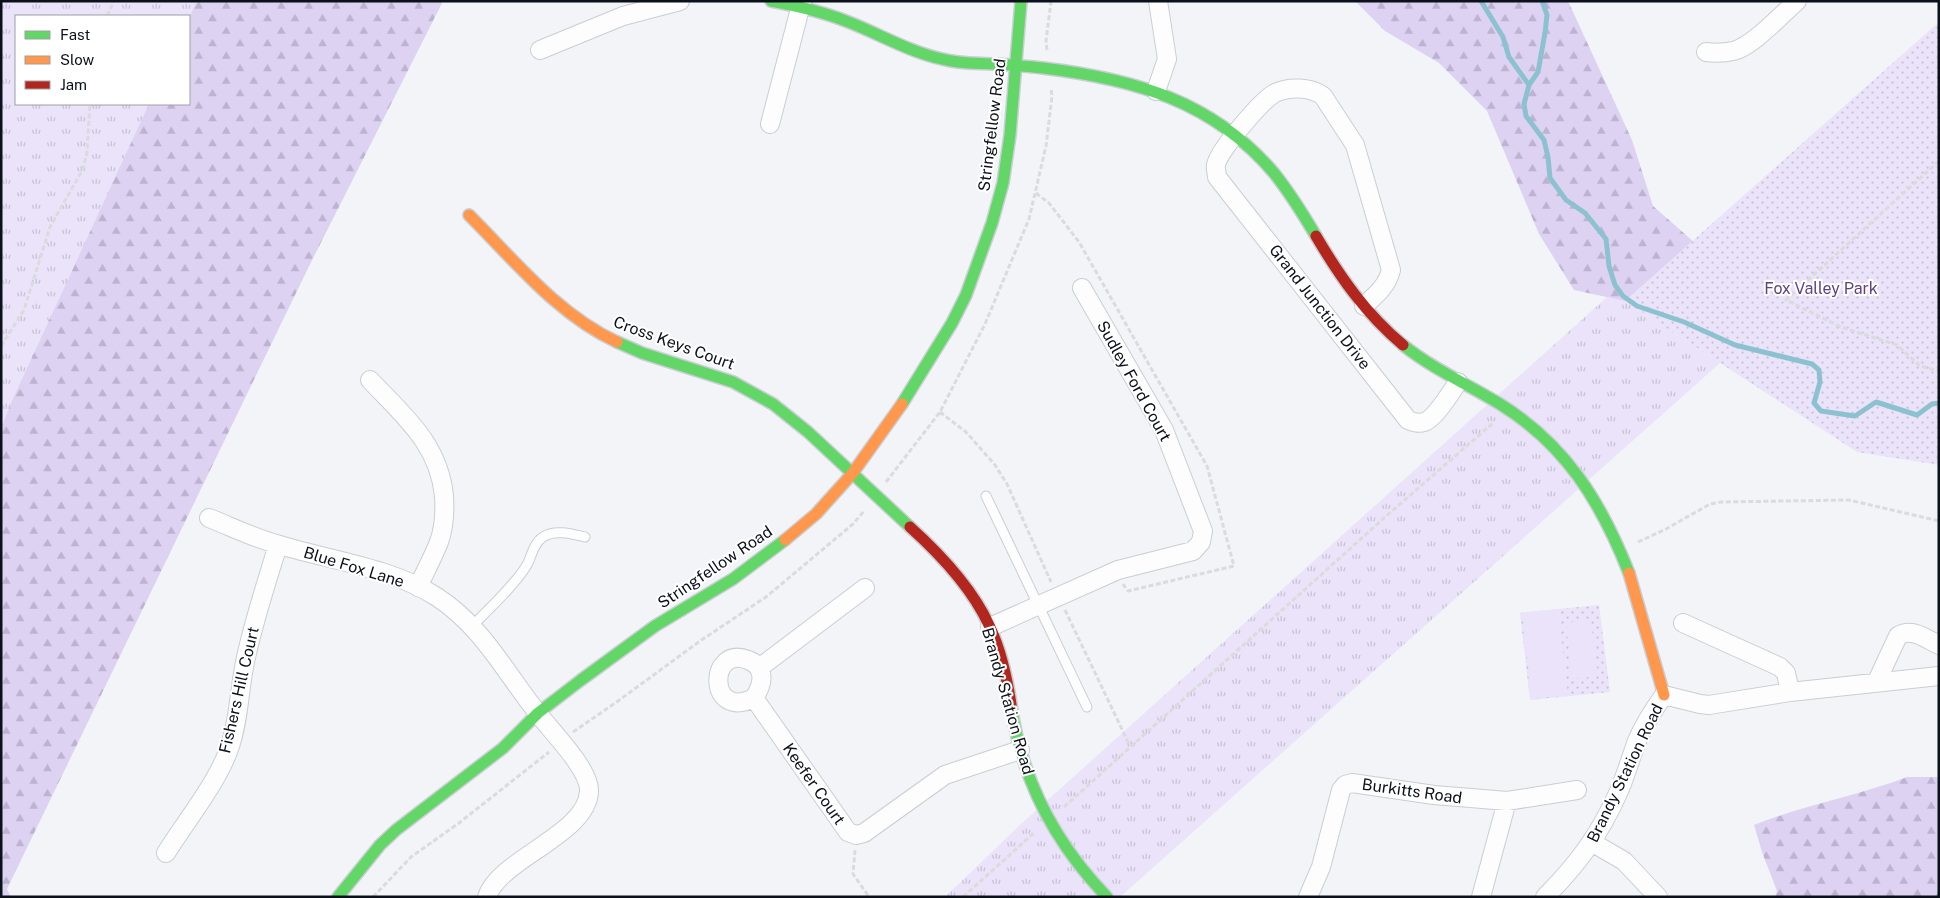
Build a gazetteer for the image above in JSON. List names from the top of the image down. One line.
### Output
{"streets":{"street":["Stringfellow Road","Grand Junction Drive","Cross Keys Court","Sudley Ford Court","Blue Fox Lane","Fishers Hill Court","Brandy Station Road","Keefer Court","Burkitts Road"]},"crossings":[["Stringfellow Road","Cross Keys Court"],["Stringfellow Road","Blue Fox Lane"],["Stringfellow Road","Brandy Station Road"],["Grand Junction Drive","Brandy Station Road"],["Cross Keys Court","Brandy Station Road"],["Sudley Ford Court","Brandy Station Road"],["Blue Fox Lane","Fishers Hill Court"],["Brandy Station Road","Keefer Court"]],"parks":["Fox Valley Park"],"legend":["Fast","Slow","Jam"]}
